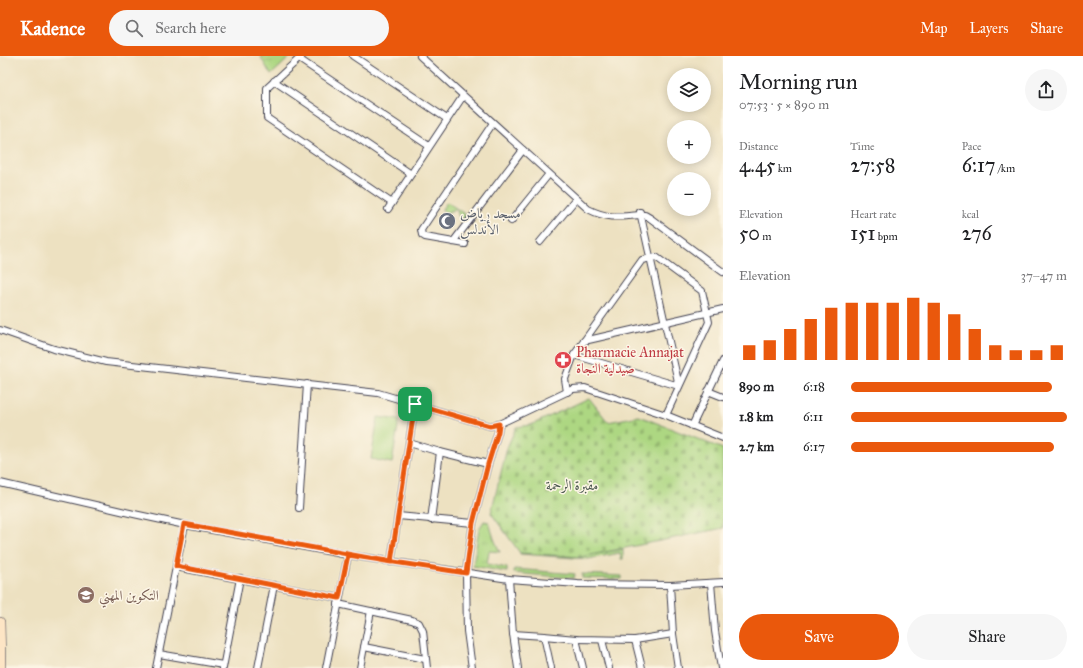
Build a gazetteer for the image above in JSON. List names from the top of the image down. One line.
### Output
{"parks":["مقبرة الرحمة"],"places":{"mosque":["مسجد رياض الأندلس"],"pharmacy":["Pharmacie Annajat صيدلية النجاة"],"school or university":["التكوين المهني"]},"page":{"header":"Kadence","search":"Search here","nav":["Map","Layers","Share"],"heading":["Morning run","07:53 · 5 × 890 m"],"map_buttons":["+","−"],"stats":[["Distance","4.45 km"],["Time","27:58"],["Pace","6:17 /km"],["Elevation","50 m"],["Heart rate","151 bpm"],["kcal","276"]],"chart":["Elevation","37–47 m"],"list":[{"name":"890 m","note":"6:18"},{"name":"1.8 km","note":"6:11"},{"name":"2.7 km","note":"6:17"}],"buttons":["Save","Share"]}}
